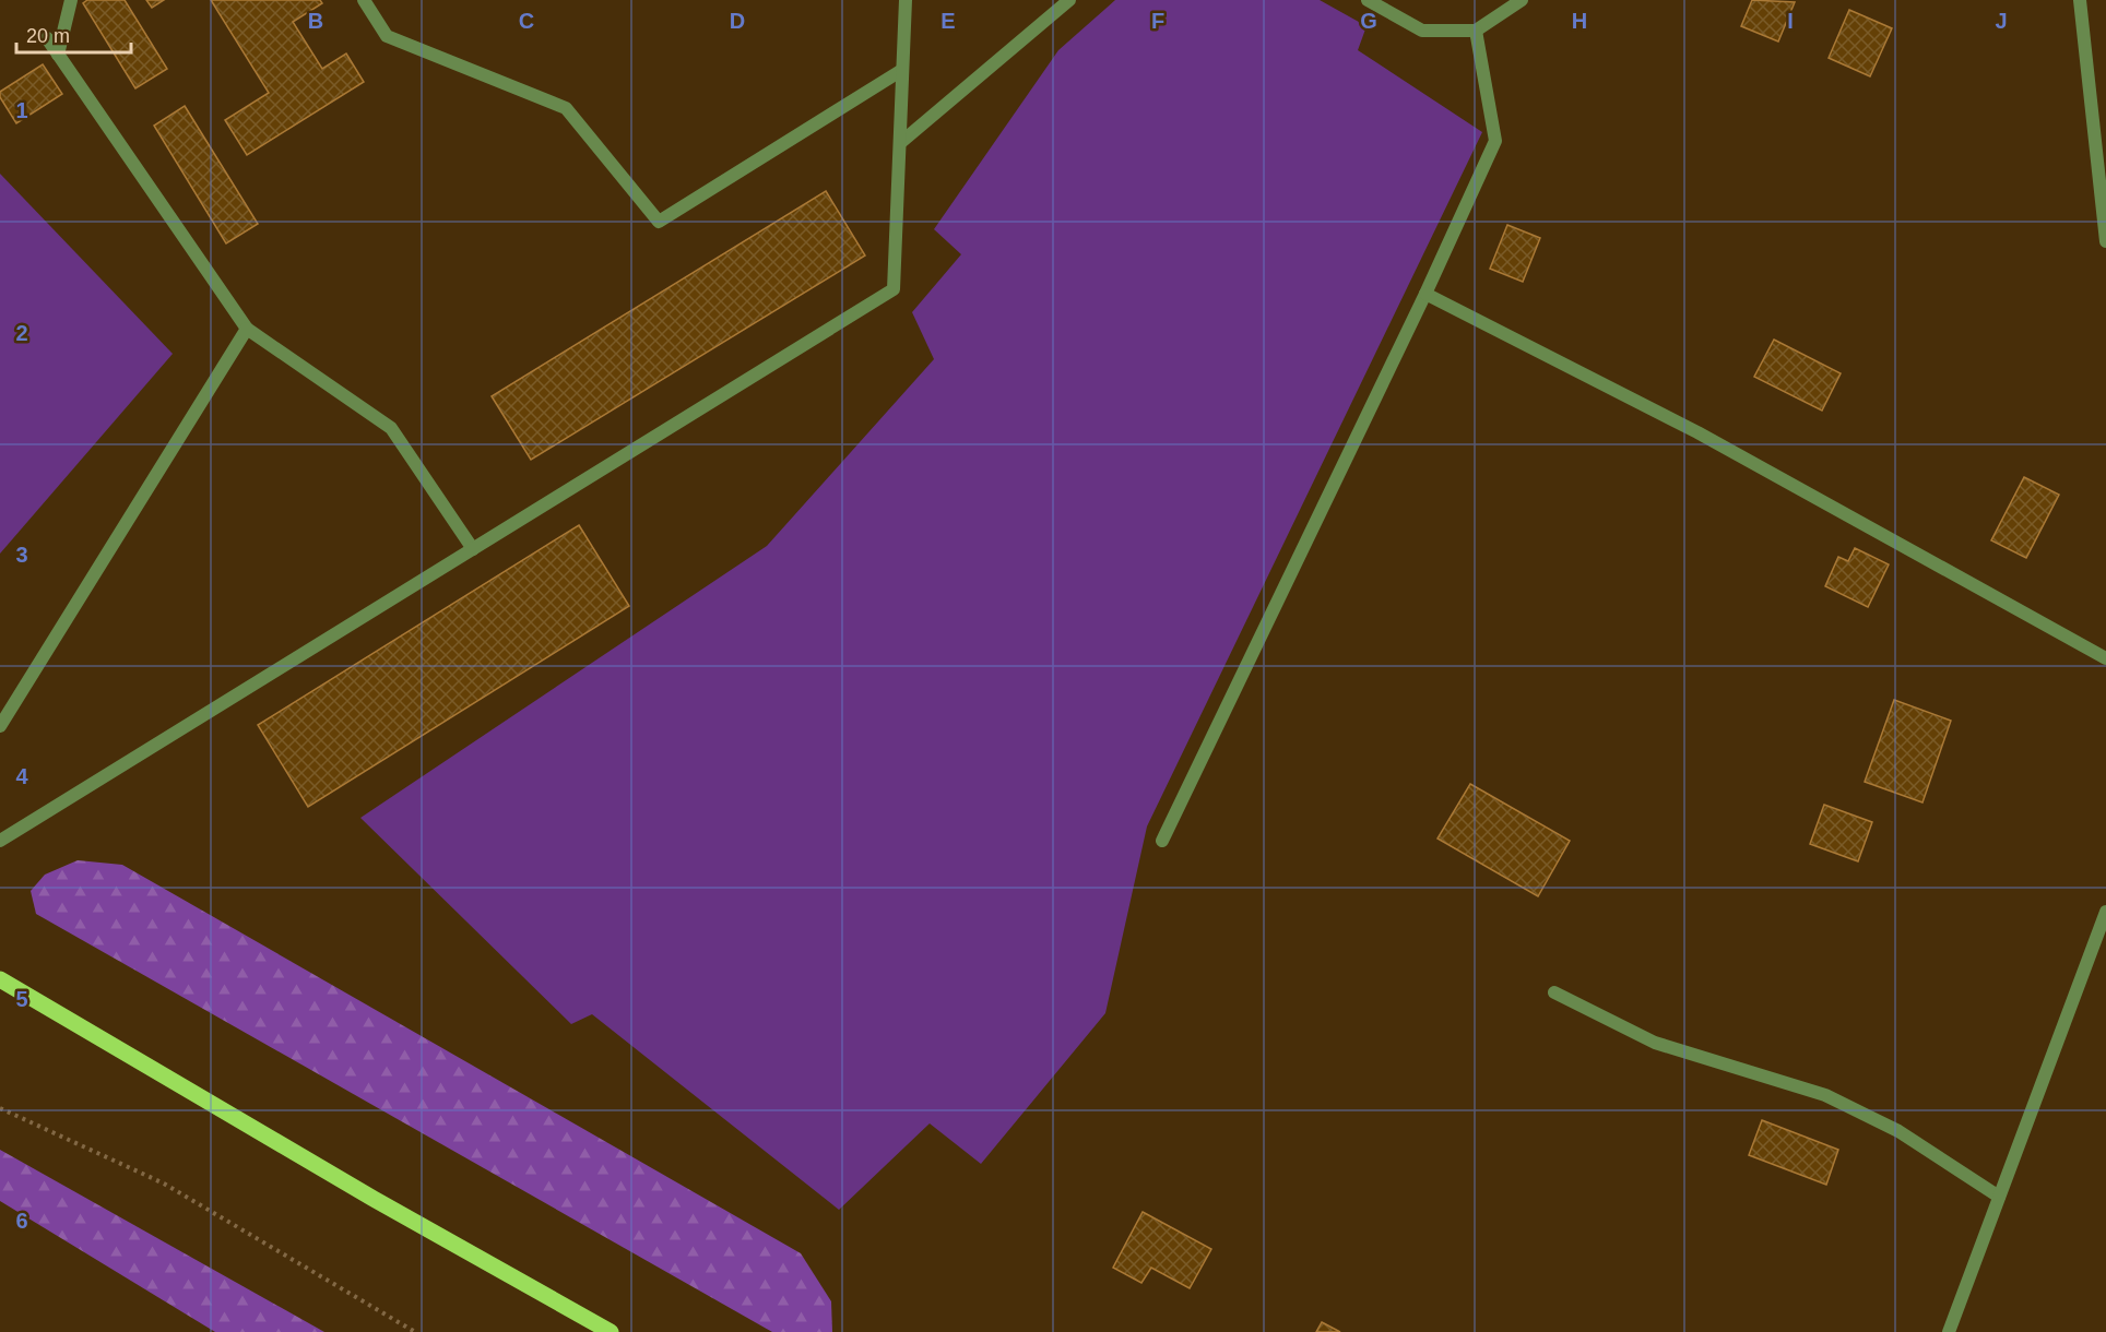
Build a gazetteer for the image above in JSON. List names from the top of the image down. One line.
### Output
{"scale_bar":"20 m","grid":{"columns":["B","C","D","E","F","G","H","I","J"],"rows":["1","2","3","4","5","6"]}}
